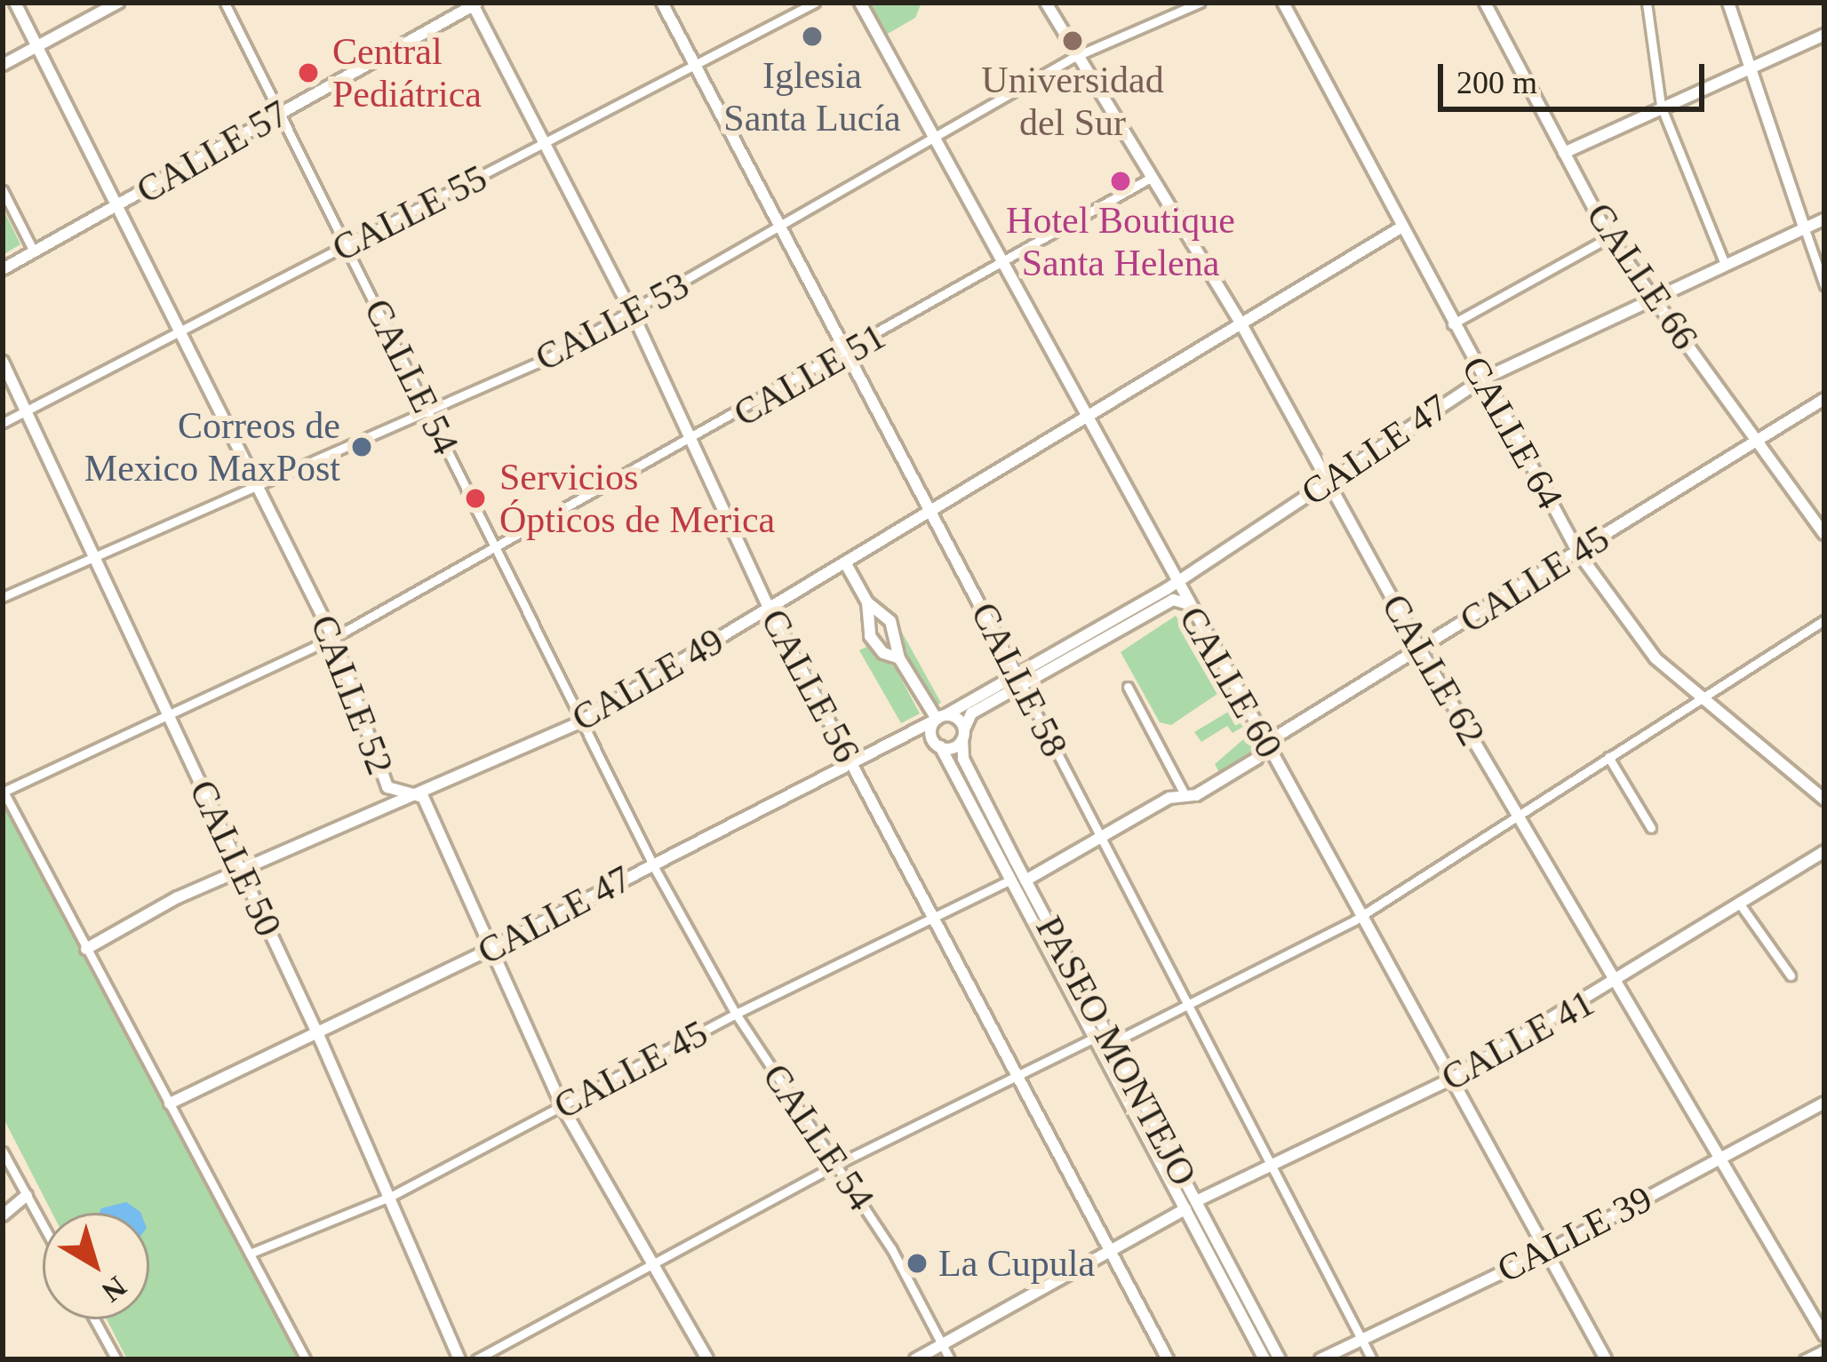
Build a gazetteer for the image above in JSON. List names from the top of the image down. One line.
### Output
{"streets":{"street":["CALLE 57","CALLE 55","CALLE 66","CALLE 53","CALLE 51","CALLE 54","CALLE 64","CALLE 47","CALLE 45","CALLE 62","CALLE 49","CALLE 58","CALLE 60","CALLE 56","CALLE 52","CALLE 50","CALLE 41","PASEO MONTEJO","CALLE 39"]},"crossings":[["CALLE 57","CALLE 54"],["CALLE 57","CALLE 56"],["CALLE 57","CALLE 52"],["CALLE 55","CALLE 54"],["CALLE 55","CALLE 58"],["CALLE 55","CALLE 56"],["CALLE 55","CALLE 52"],["CALLE 55","CALLE 50"],["CALLE 66","CALLE 47"],["CALLE 66","CALLE 45"],["CALLE 53","CALLE 54"],["CALLE 53","CALLE 62"],["CALLE 53","CALLE 58"],["CALLE 53","CALLE 60"],["CALLE 53","CALLE 56"],["CALLE 53","CALLE 52"],["CALLE 53","CALLE 50"],["CALLE 51","CALLE 54"],["CALLE 51","CALLE 62"],["CALLE 51","CALLE 58"],["CALLE 51","CALLE 60"],["CALLE 51","CALLE 56"],["CALLE 51","CALLE 52"],["CALLE 51","CALLE 50"],["CALLE 54","CALLE 47"],["CALLE 54","CALLE 45"],["CALLE 54","CALLE 49"],["CALLE 54","CALLE 41"],["CALLE 64","CALLE 47"],["CALLE 64","CALLE 45"],["CALLE 64","CALLE 49"],["CALLE 47","CALLE 62"],["CALLE 47","CALLE 58"],["CALLE 47","CALLE 60"],["CALLE 47","CALLE 56"],["CALLE 47","CALLE 52"],["CALLE 47","CALLE 50"],["CALLE 47","PASEO MONTEJO"],["CALLE 45","CALLE 62"],["CALLE 45","CALLE 58"],["CALLE 45","CALLE 60"],["CALLE 45","CALLE 56"],["CALLE 45","CALLE 52"],["CALLE 45","CALLE 50"],["CALLE 45","PASEO MONTEJO"],["CALLE 62","CALLE 49"],["CALLE 62","CALLE 41"],["CALLE 62","CALLE 39"],["CALLE 49","CALLE 58"],["CALLE 49","CALLE 60"],["CALLE 49","CALLE 56"],["CALLE 49","CALLE 52"],["CALLE 49","CALLE 50"],["CALLE 58","CALLE 41"],["CALLE 58","CALLE 39"],["CALLE 60","CALLE 41"],["CALLE 60","CALLE 39"],["CALLE 56","CALLE 41"],["CALLE 41","PASEO MONTEJO"]],"places":["Iglesia Santa Lucía","Universidad del Sur","Central Pediátrica","Hotel Boutique Santa Helena","Correos de Mexico MaxPost","Servicios Ópticos de Merica","La Cupula"],"scale_bar":"200 m","north":"bottom right"}
